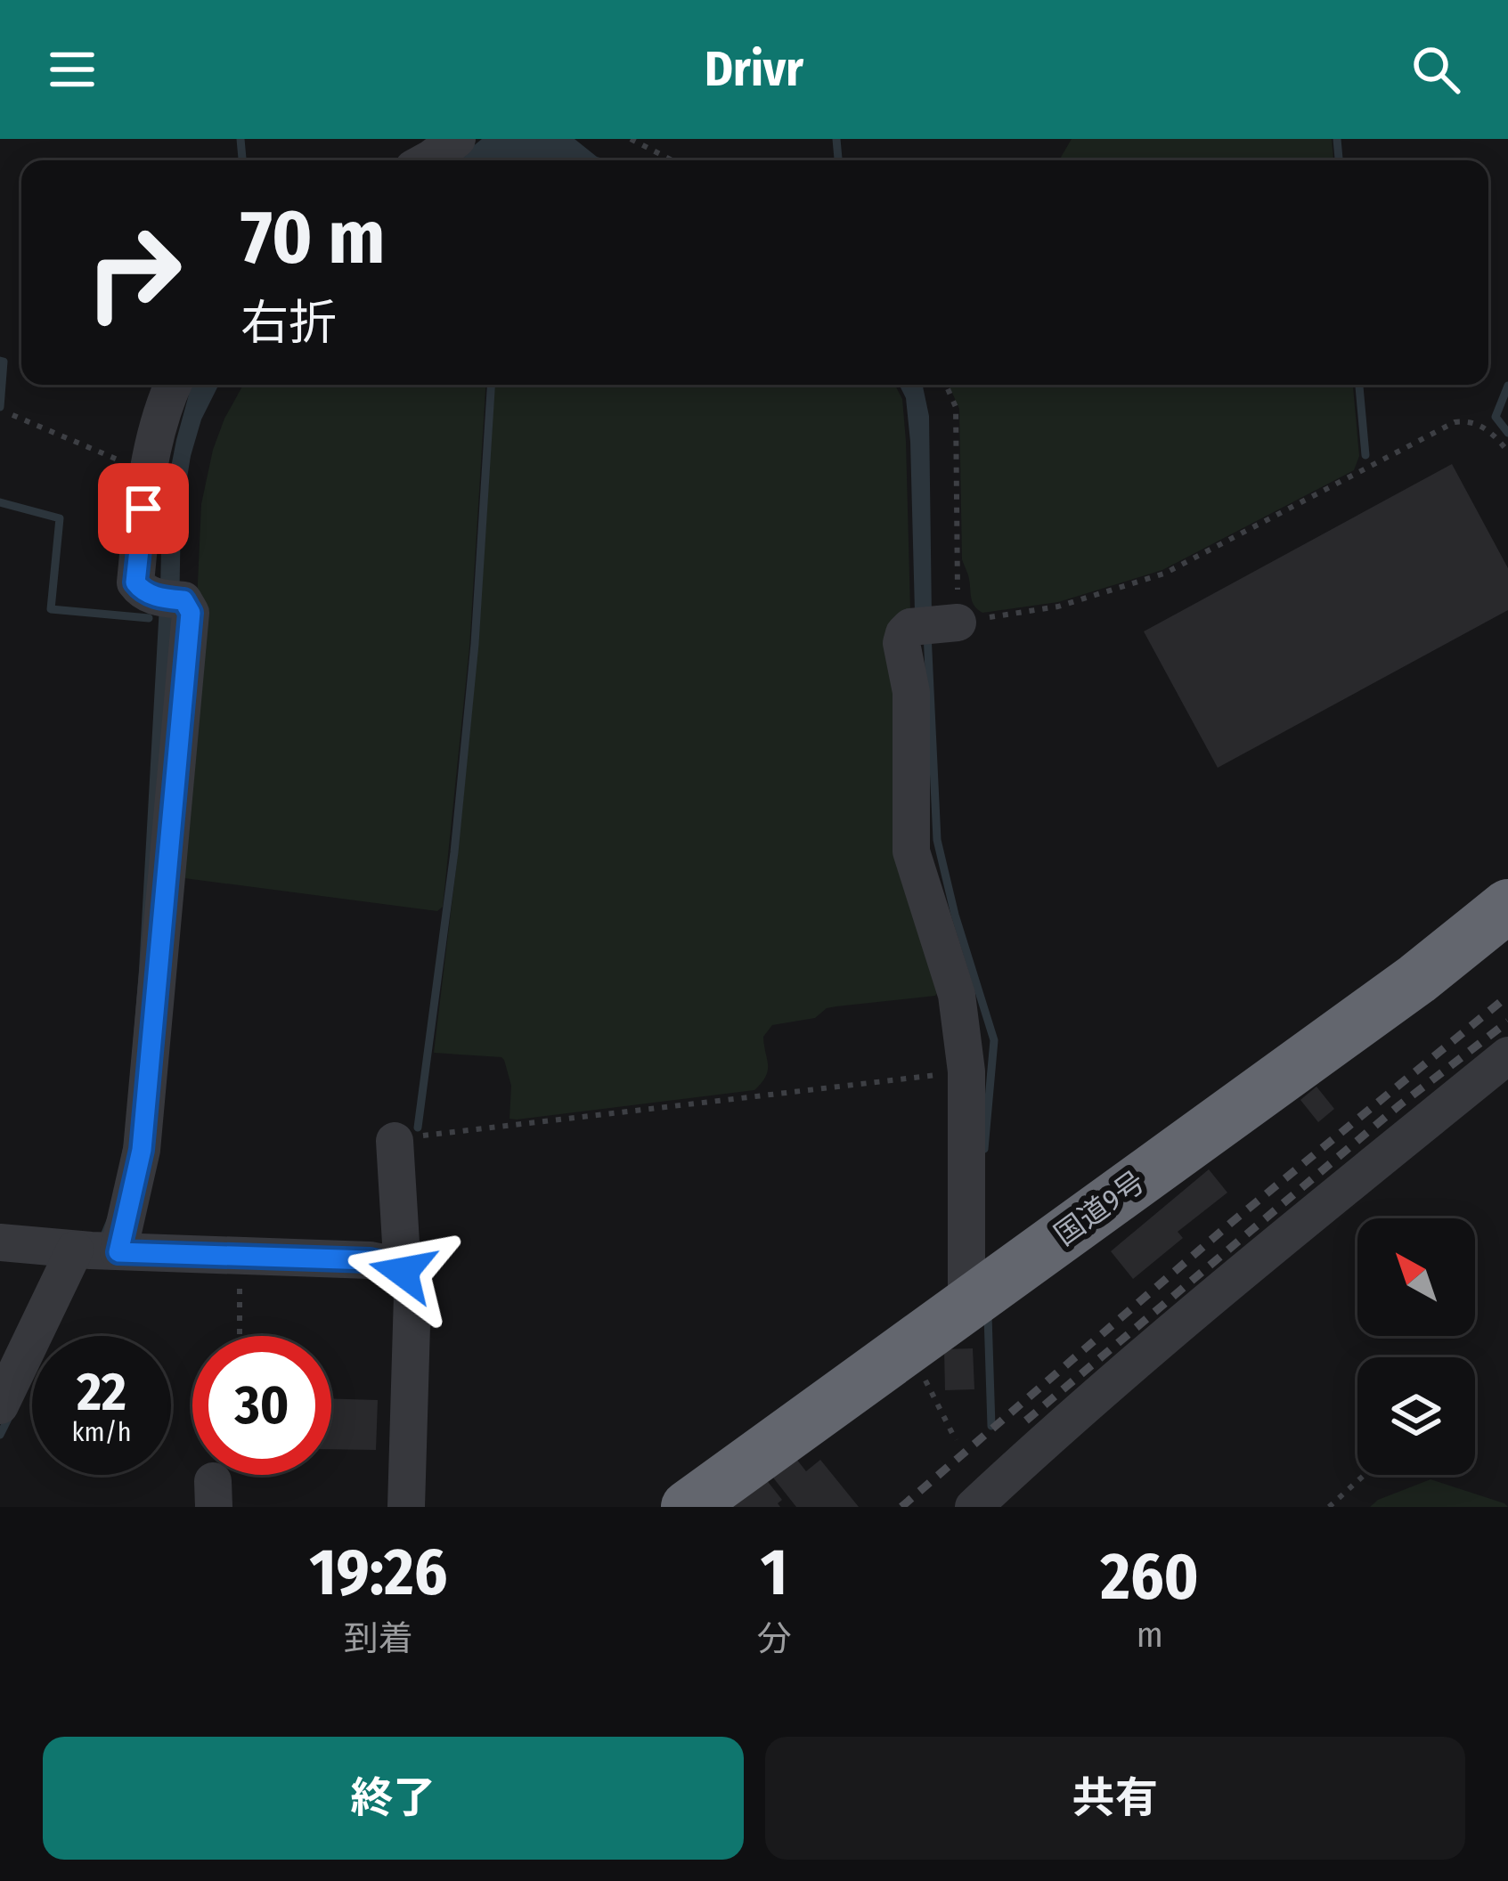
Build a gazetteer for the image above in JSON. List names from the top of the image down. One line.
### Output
{"streets":{"highway":["国道9号"]},"north":"top left","page":{"header":"Drivr","turn":["70 m","右折"],"speed":"22 km/h","limit":"30","eta":["19:26","到着","1","分","260","m"],"buttons":["終了","共有"]}}
